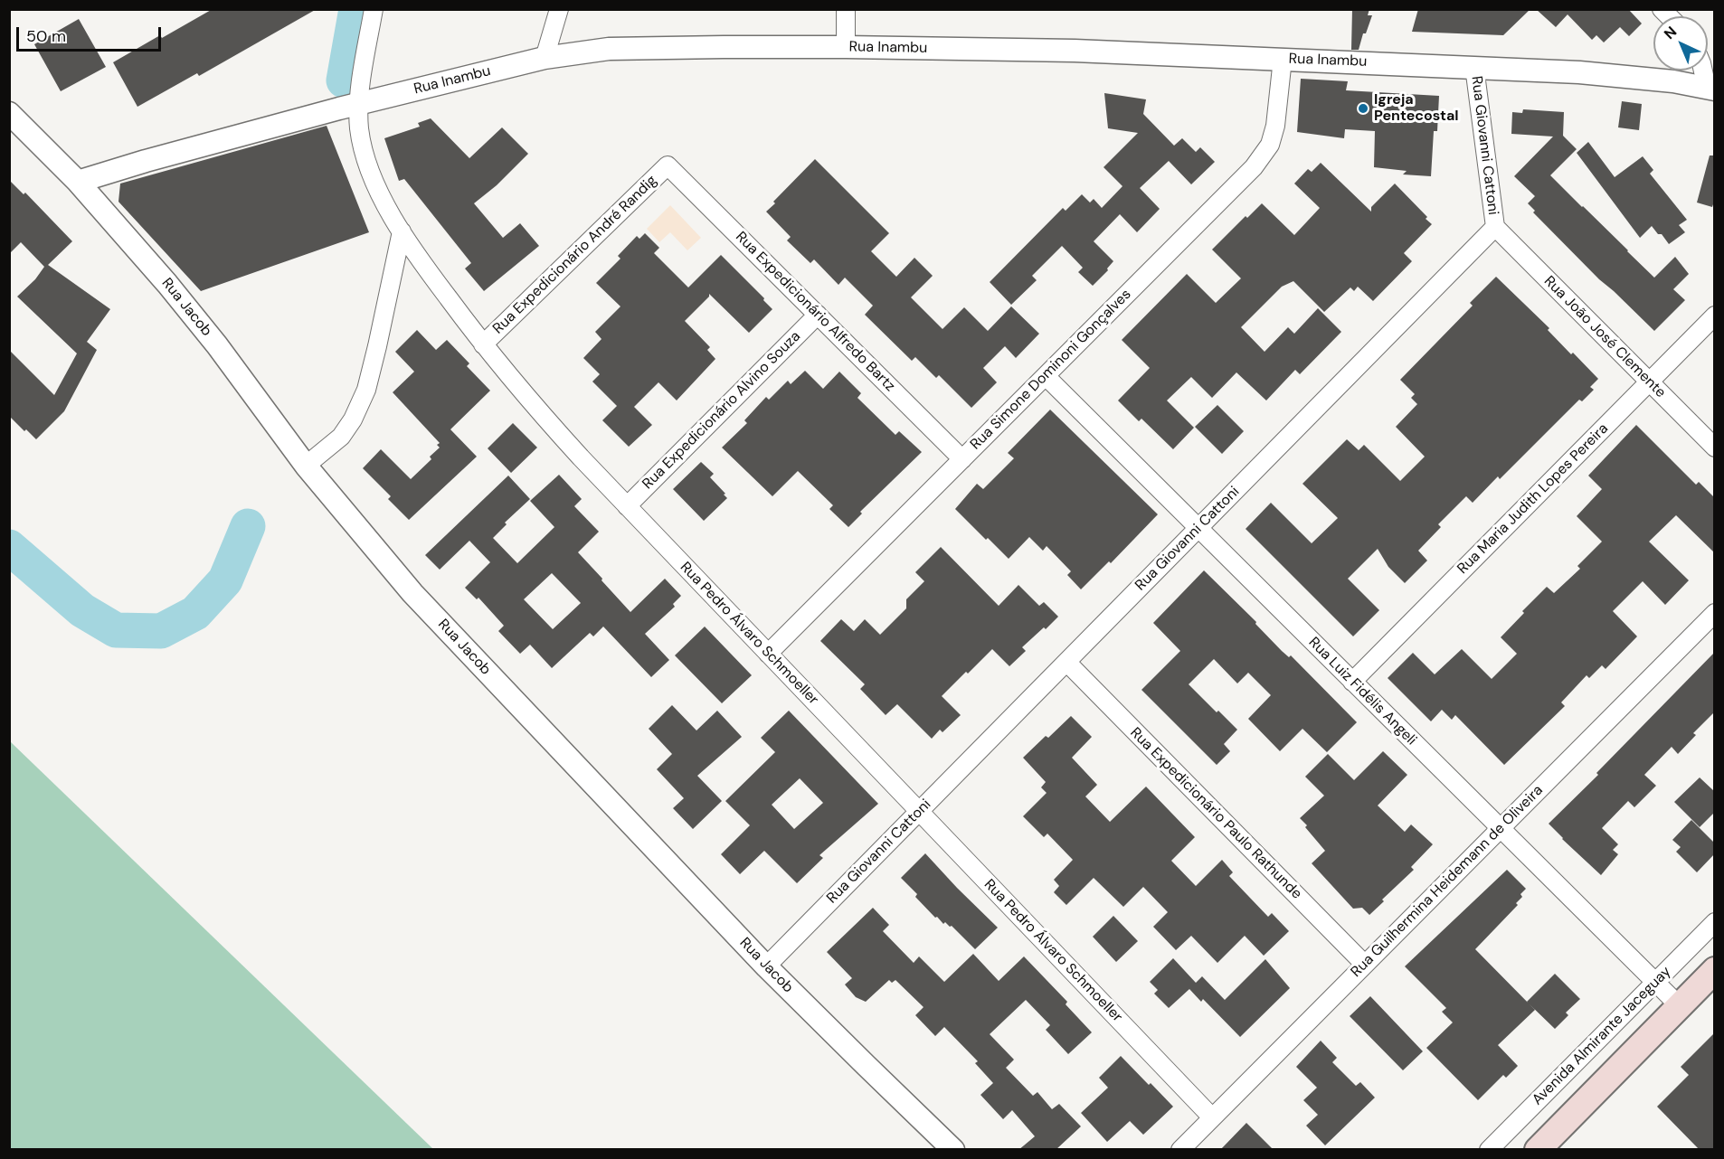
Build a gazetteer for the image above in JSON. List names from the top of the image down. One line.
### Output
{"streets":{"street":["Rua Inambu","Rua Giovanni Cattoni","Rua Expedicionário André Randig","Rua Jacob","Rua Expedicionário Alfredo Bartz","Rua João José Clemente","Rua Simone Dominoni Gonçalves","Rua Expedicionário Alvino Souza","Rua Maria Judith Lopes Pereira","Rua Pedro Álvaro Schmoeller","Rua Luiz Fidélis Angeli","Rua Expedicionário Paulo Rathunde","Rua Guilhermina Heidemann de Oliveira","Avenida Almirante Jaceguay"]},"crossings":[["Rua Inambu","Rua Giovanni Cattoni"],["Rua Inambu","Rua Jacob"],["Rua Inambu","Rua Simone Dominoni Gonçalves"],["Rua Inambu","Rua Pedro Álvaro Schmoeller"],["Rua Giovanni Cattoni","Rua Jacob"],["Rua Giovanni Cattoni","Rua João José Clemente"],["Rua Giovanni Cattoni","Rua Pedro Álvaro Schmoeller"],["Rua Giovanni Cattoni","Rua Luiz Fidélis Angeli"],["Rua Giovanni Cattoni","Rua Expedicionário Paulo Rathunde"],["Rua Expedicionário André Randig","Rua Expedicionário Alfredo Bartz"],["Rua Expedicionário André Randig","Rua Pedro Álvaro Schmoeller"],["Rua Expedicionário Alfredo Bartz","Rua Simone Dominoni Gonçalves"],["Rua Expedicionário Alfredo Bartz","Rua Expedicionário Alvino Souza"],["Rua João José Clemente","Rua Maria Judith Lopes Pereira"],["Rua Simone Dominoni Gonçalves","Rua Pedro Álvaro Schmoeller"],["Rua Simone Dominoni Gonçalves","Rua Luiz Fidélis Angeli"],["Rua Expedicionário Alvino Souza","Rua Pedro Álvaro Schmoeller"],["Rua Maria Judith Lopes Pereira","Rua Luiz Fidélis Angeli"],["Rua Pedro Álvaro Schmoeller","Rua Guilhermina Heidemann de Oliveira"],["Rua Luiz Fidélis Angeli","Rua Guilhermina Heidemann de Oliveira"],["Rua Luiz Fidélis Angeli","Avenida Almirante Jaceguay"],["Rua Expedicionário Paulo Rathunde","Rua Guilhermina Heidemann de Oliveira"]],"places":["Igreja Pentecostal"],"scale_bar":"50 m","north":"top left"}
